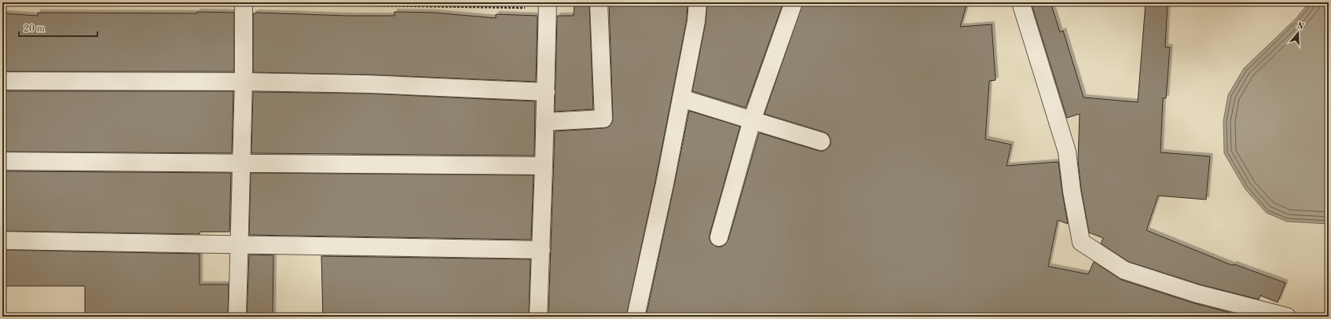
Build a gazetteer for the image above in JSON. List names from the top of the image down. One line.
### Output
{"scale_bar":"20 m","north":"top"}
